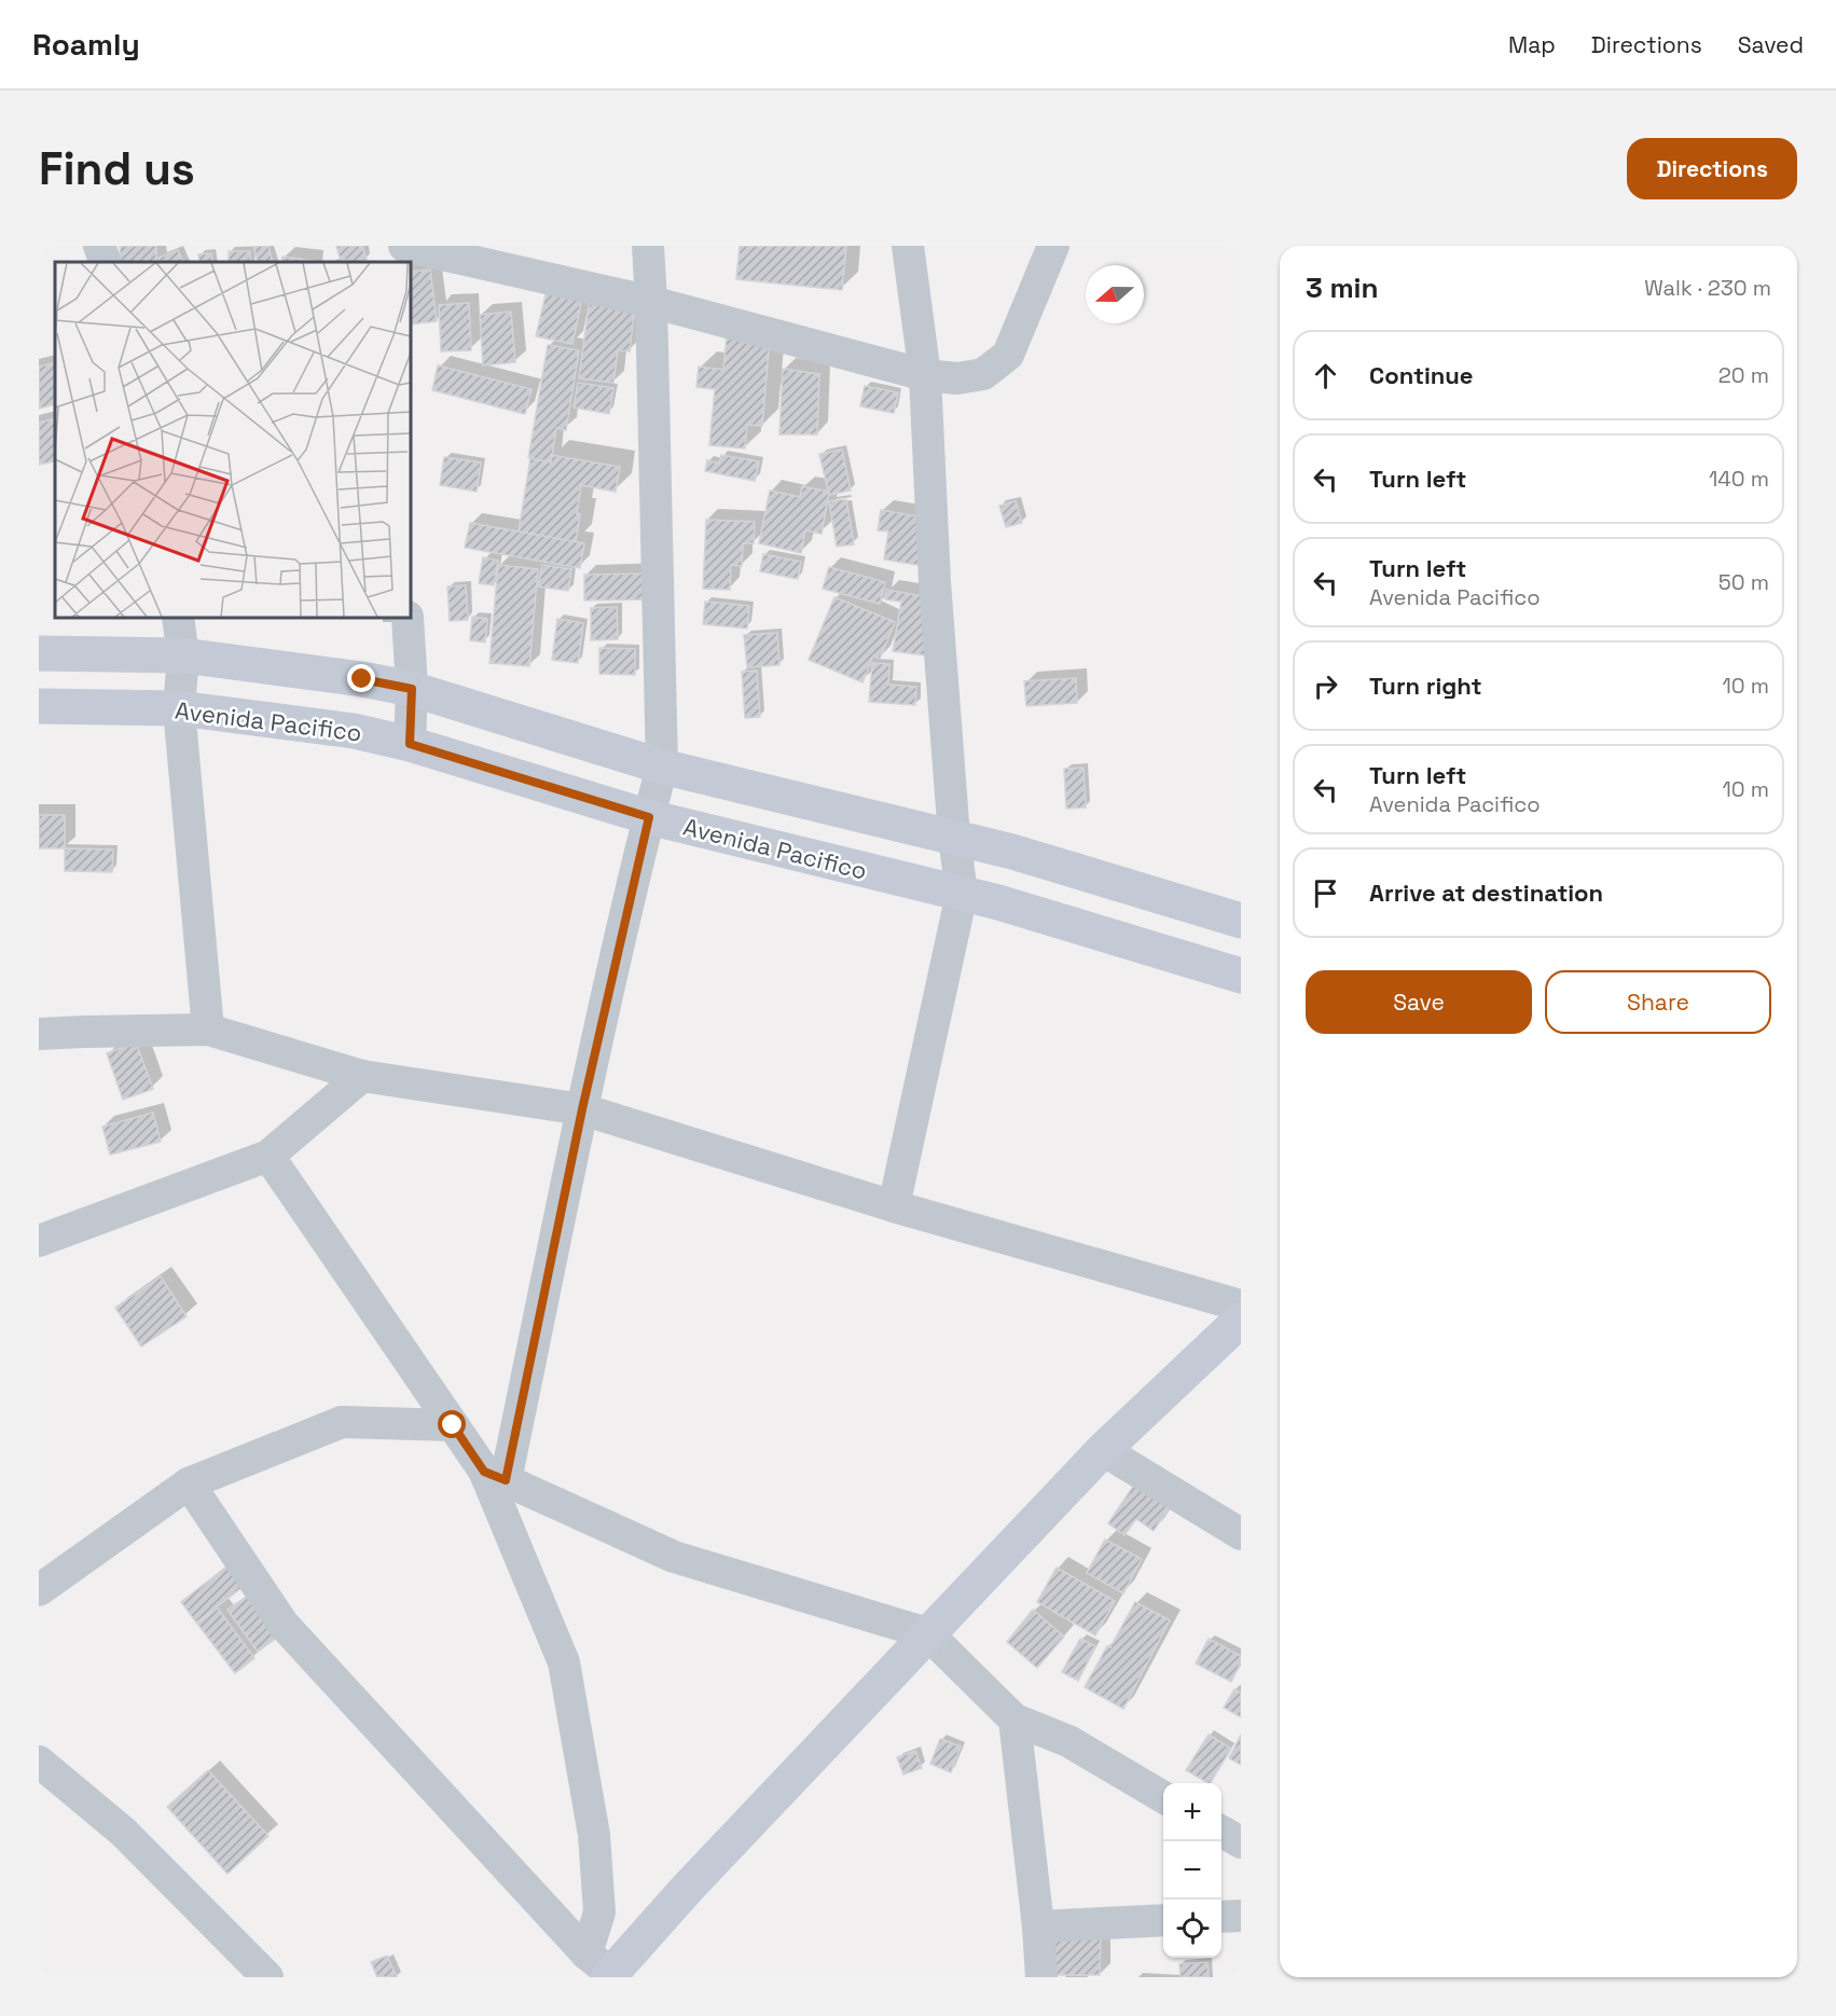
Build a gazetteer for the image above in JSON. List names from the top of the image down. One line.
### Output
{"streets":{"main road":["Avenida Pacifico"]},"north":"left","page":{"header":"Roamly","nav":["Map","Directions","Saved"],"buttons":["Directions",["Save","Share"]],"title":"Find us","heading":["3 min","Walk · 230 m"],"list":[["Continue","20 m"],["Turn left","140 m"],["Turn left","Avenida Pacifico","50 m"],["Turn right","10 m"],["Turn left","Avenida Pacifico","10 m"],"Arrive at destination"],"map_buttons":["+","−"]}}
